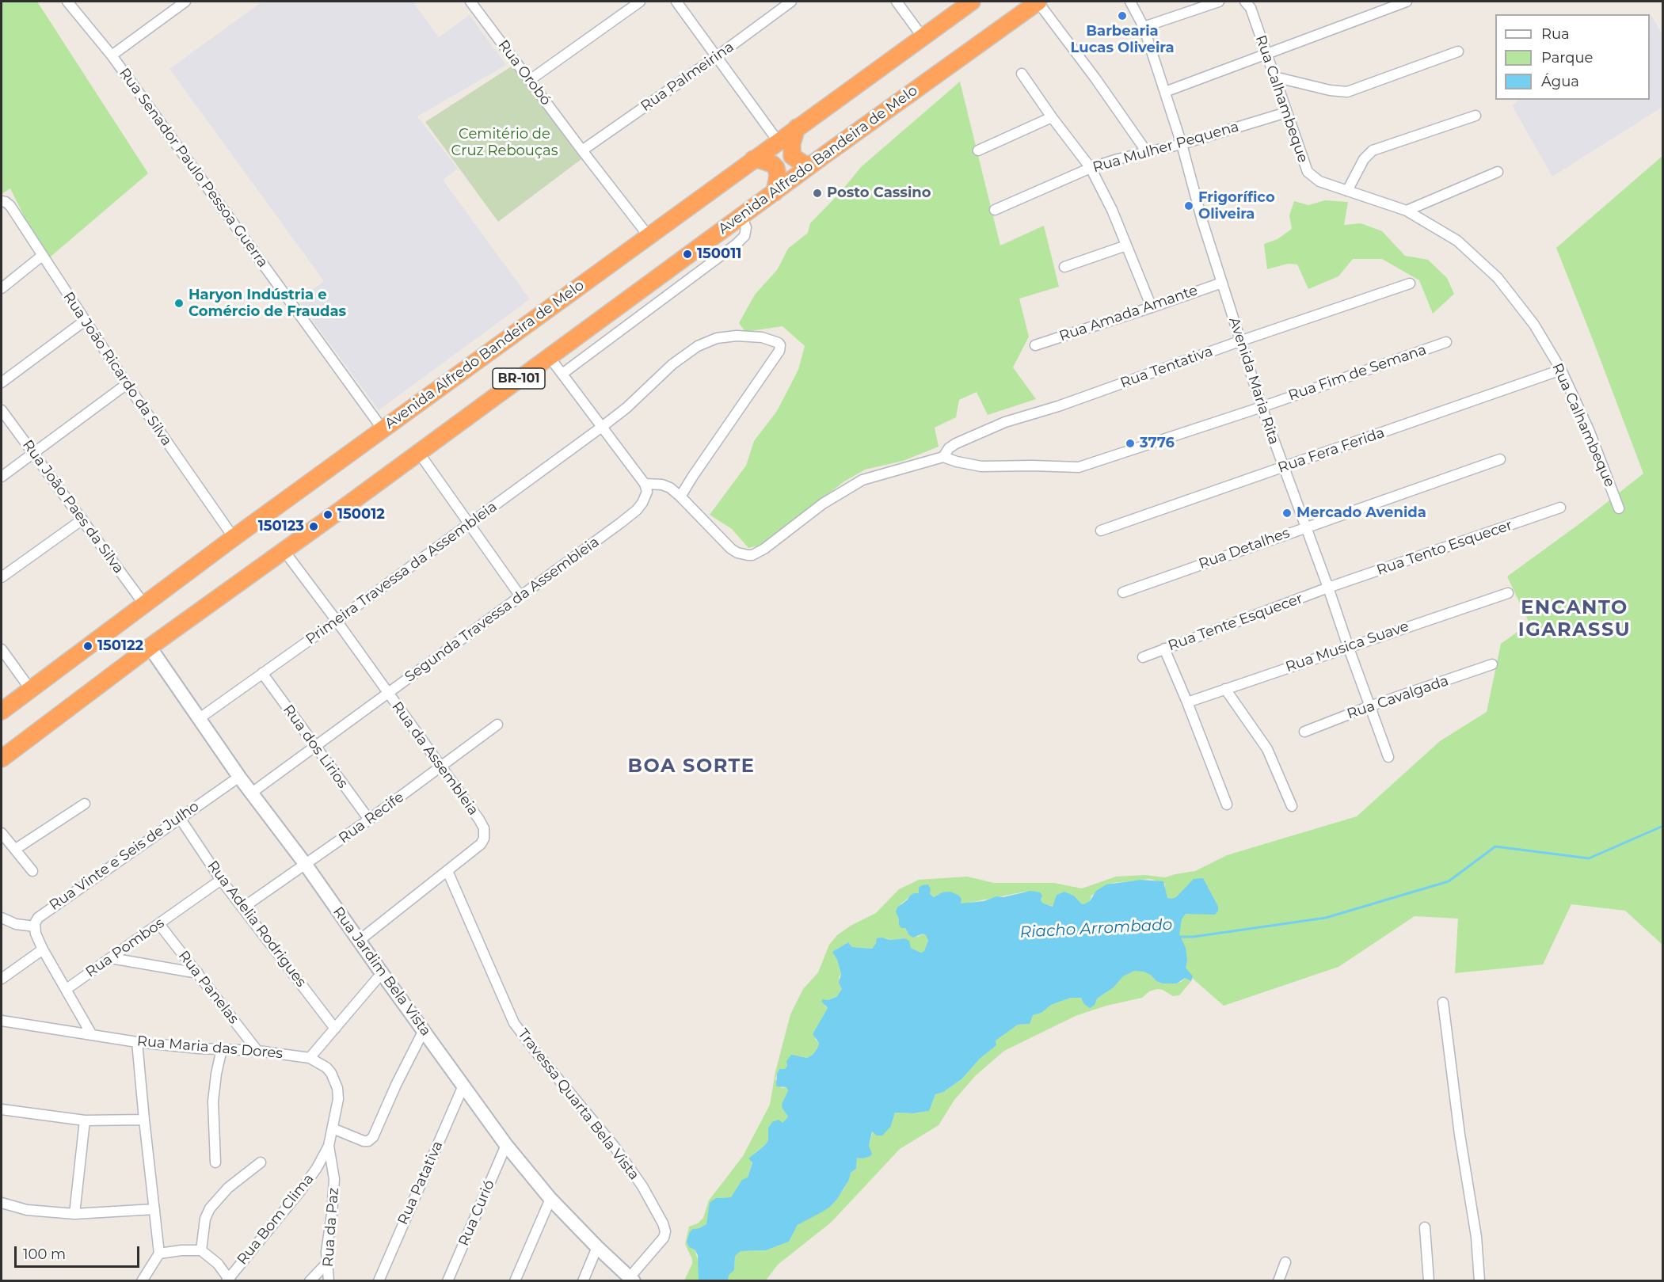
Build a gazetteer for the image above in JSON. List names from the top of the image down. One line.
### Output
{"streets":{"highway":["Avenida Alfredo Bandeira de Melo","BR-101"],"main road":["Rua Jardim Bela Vista"],"street":["Rua Orobó","Rua Palmeirina","Rua Calhambeque","Rua Mulher Pequena","Rua Senador Paulo Pessoa Guerra","Rua Amada Amante","Rua Tentativa","Rua João Ricardo da Silva","Rua Fim de Semana","Avenida Maria Rita","Rua Fera Ferida","Rua João Paes da Silva","Rua Tento Esquecer","Rua Detalhes","Primeira Travessa da Assembleia","Segunda Travessa da Assembleia","Rua Tente Esquecer","Rua Musica Suave","Rua Cavalgada","Rua dos Lirios","Rua da Assembleia","Rua Recife","Rua Vinte e Seis de Julho","Rua Adelia Rodrigues","Rua Pombos","Rua Panelas","Rua Maria das Dores","Travessa Quarta Bela Vista","Rua Patativa","Rua Curió","Rua Bom Clima","Rua da Paz"]},"crossings":[["Rua Orobó","Rua Palmeirina"],["Rua Orobó","Avenida Alfredo Bandeira de Melo"],["Rua Calhambeque","Rua Mulher Pequena"],["Rua Calhambeque","Rua Fera Ferida"],["Rua Mulher Pequena","Avenida Maria Rita"],["Avenida Alfredo Bandeira de Melo","Rua Senador Paulo Pessoa Guerra"],["Avenida Alfredo Bandeira de Melo","Rua João Ricardo da Silva"],["Avenida Alfredo Bandeira de Melo","Rua João Paes da Silva"],["Avenida Alfredo Bandeira de Melo","Rua da Assembleia"],["Avenida Alfredo Bandeira de Melo","Rua Jardim Bela Vista"],["Rua Amada Amante","Avenida Maria Rita"],["Rua Tentativa","Rua Fim de Semana"],["Rua Tentativa","Avenida Maria Rita"],["Rua Fim de Semana","Avenida Maria Rita"],["Avenida Maria Rita","Rua Fera Ferida"],["Avenida Maria Rita","Rua Tento Esquecer"],["Avenida Maria Rita","Rua Detalhes"],["Avenida Maria Rita","Rua Tente Esquecer"],["Avenida Maria Rita","Rua Musica Suave"],["Avenida Maria Rita","Rua Cavalgada"],["Rua Tento Esquecer","Rua Tente Esquecer"],["Primeira Travessa da Assembleia","Rua dos Lirios"],["Primeira Travessa da Assembleia","Rua da Assembleia"],["Primeira Travessa da Assembleia","Rua Jardim Bela Vista"],["Segunda Travessa da Assembleia","Rua dos Lirios"],["Segunda Travessa da Assembleia","Rua da Assembleia"],["Segunda Travessa da Assembleia","Rua Jardim Bela Vista"],["Rua dos Lirios","Rua Recife"],["Rua da Assembleia","Rua Recife"],["Rua da Assembleia","Rua Jardim Bela Vista"],["Rua da Assembleia","Travessa Quarta Bela Vista"],["Rua Recife","Rua Adelia Rodrigues"],["Rua Recife","Rua Jardim Bela Vista"],["Rua Vinte e Seis de Julho","Rua Adelia Rodrigues"],["Rua Vinte e Seis de Julho","Rua Jardim Bela Vista"],["Rua Adelia Rodrigues","Rua Pombos"],["Rua Pombos","Rua Panelas"],["Rua Jardim Bela Vista","Travessa Quarta Bela Vista"],["Rua Jardim Bela Vista","Rua Patativa"],["Rua Jardim Bela Vista","Rua Curió"],["Rua Panelas","Rua Maria das Dores"],["Rua Maria das Dores","Rua Bom Clima"],["Rua Bom Clima","Rua da Paz"]],"districts":["ENCANTO IGARASSU","BOA SORTE"],"water":["Riacho Arrombado"],"parks":["Cemitério de Cruz Rebouças"],"places":["Barbearia Lucas Oliveira","Posto Cassino","Frigorífico Oliveira","150011","Haryon Indústria e Comércio de Fraudas","3776","Mercado Avenida","150012","150123","150122"],"legend":["Rua","Parque","Água"],"scale_bar":"100 m"}
